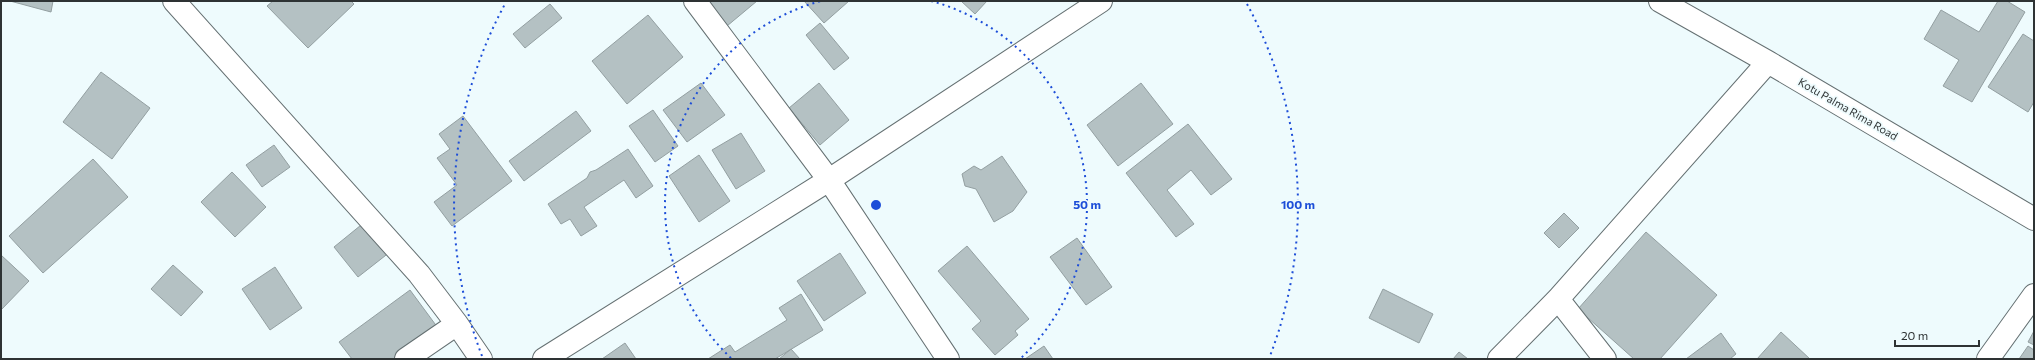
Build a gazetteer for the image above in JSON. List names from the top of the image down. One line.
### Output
{"streets":{"street":["Kotu Palma Rima Road"]},"scale_bar":"20 m","rings":["50 m","100 m"]}
